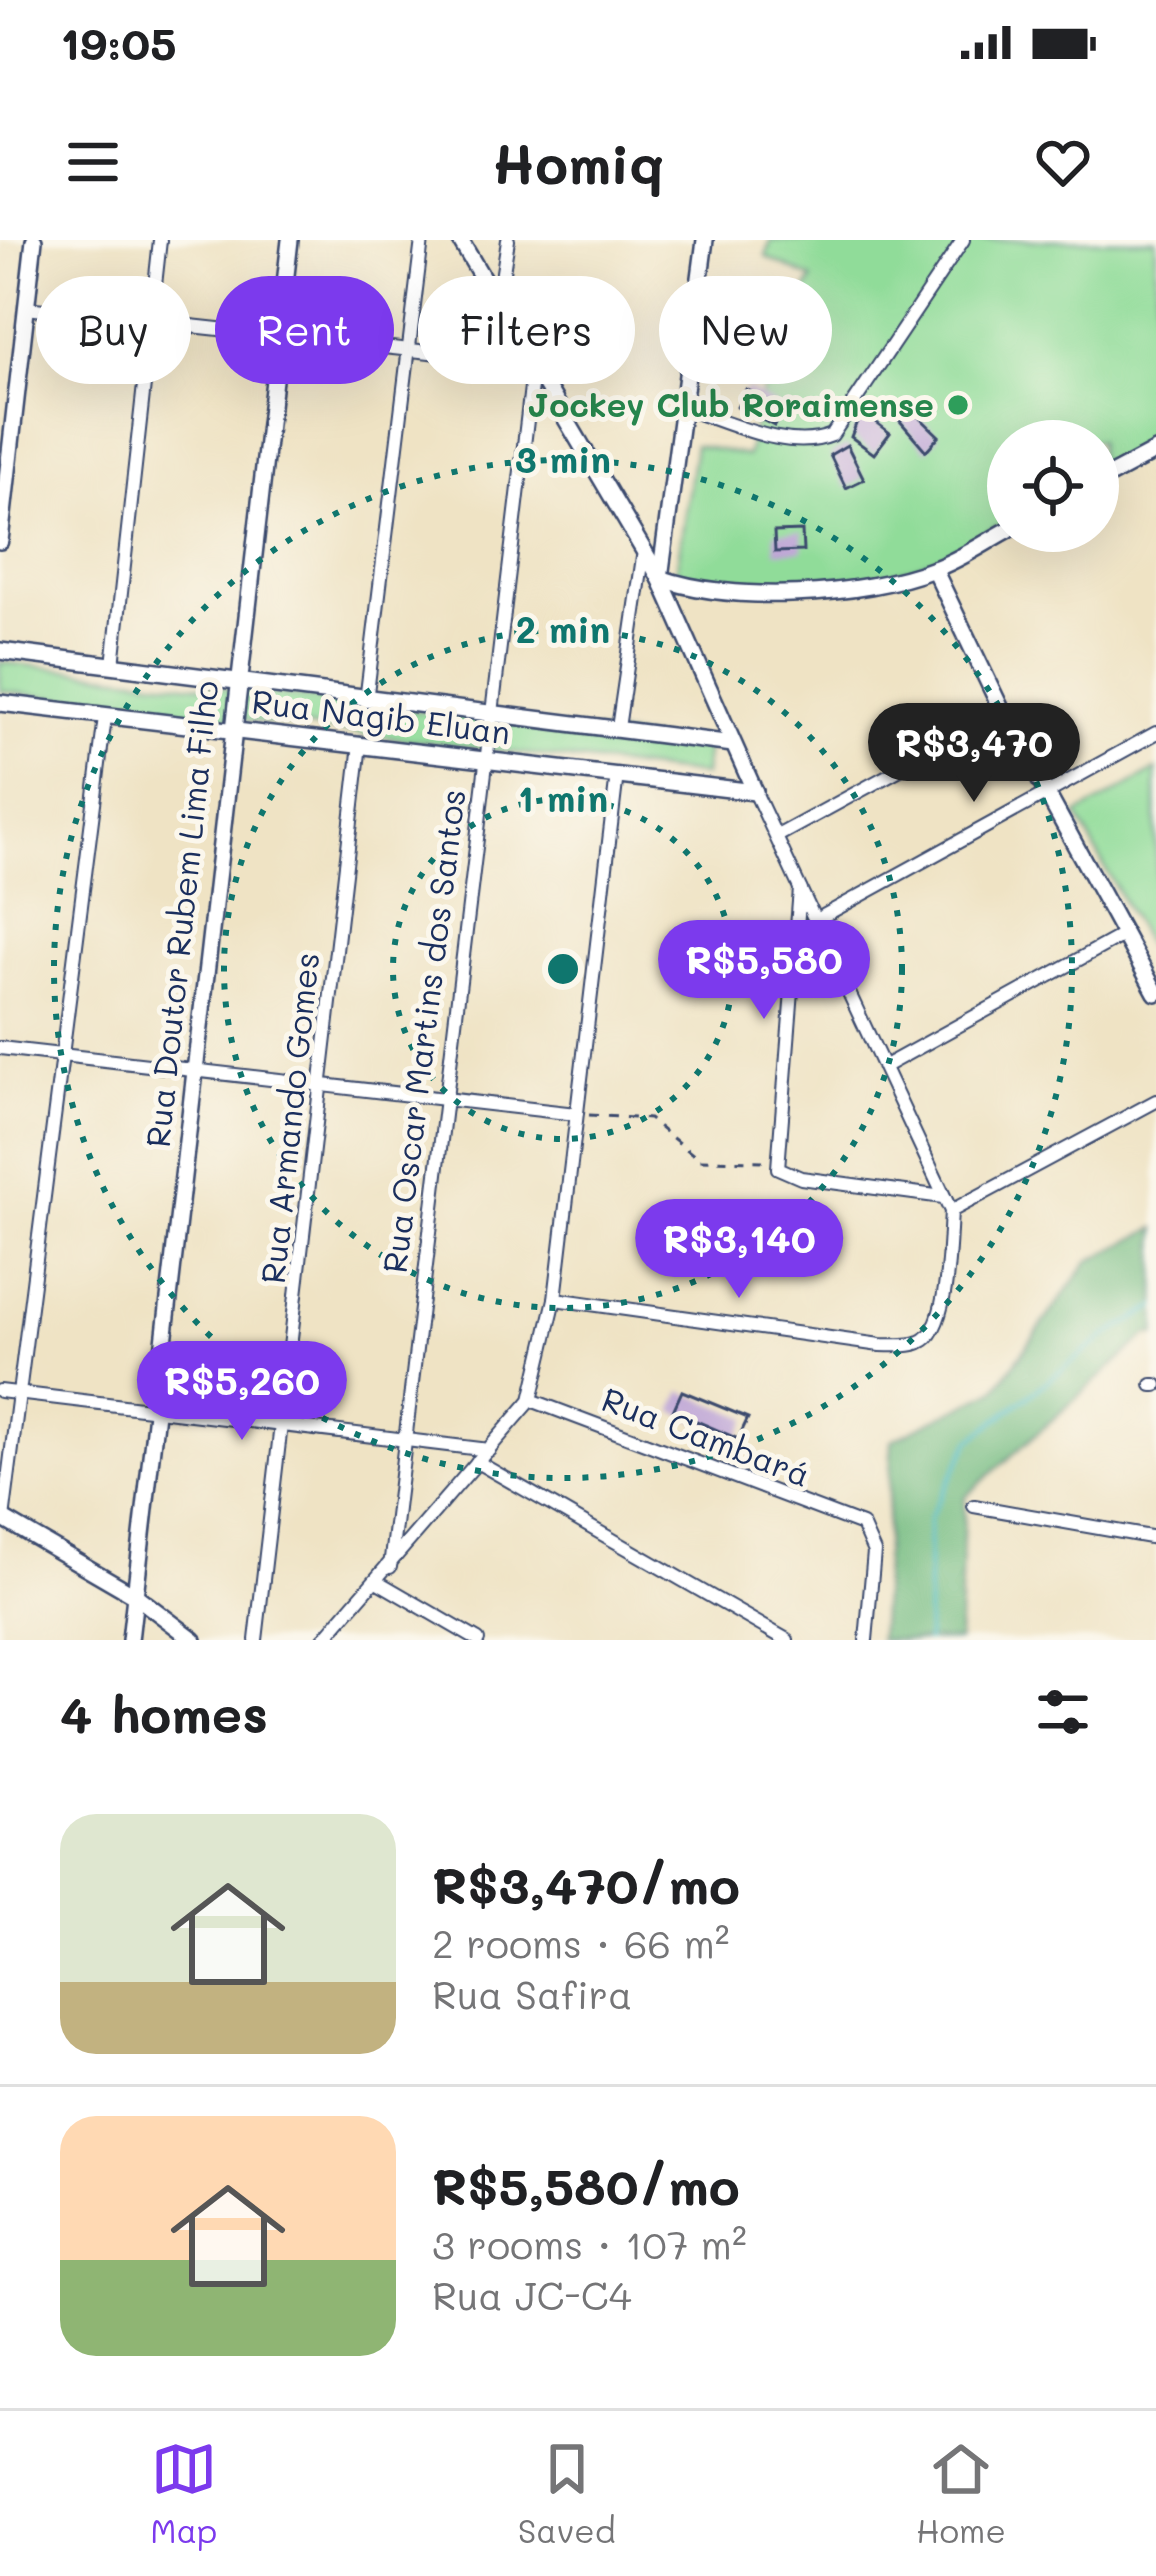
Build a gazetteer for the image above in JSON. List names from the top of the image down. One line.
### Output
{"streets":{"street":["Rua Nagib Eluan","Rua Doutor Rubem Lima Filho","Rua Oscar Martins dos Santos","Rua Armando Gomes","Rua Cambará"]},"crossings":[["Rua Nagib Eluan","Rua Doutor Rubem Lima Filho"],["Rua Nagib Eluan","Rua Oscar Martins dos Santos"],["Rua Nagib Eluan","Rua Armando Gomes"]],"places":["Jockey Club Roraimense"],"page":{"status":"19:05","header":"Homiq","chip":["Buy","Rent","Filters","New"],"price":["R$3,470","R$5,580","R$3,140","R$5,260"],"heading":"4 homes","list":[{"name":"R$3,470/mo","note":"2 rooms · 66 m² · Rua Safira"},{"name":"R$5,580/mo","note":"3 rooms · 107 m² · Rua JC-C4"}],"tabs":["Map","Saved","Home"]},"rings":["3 min","2 min","1 min"]}
